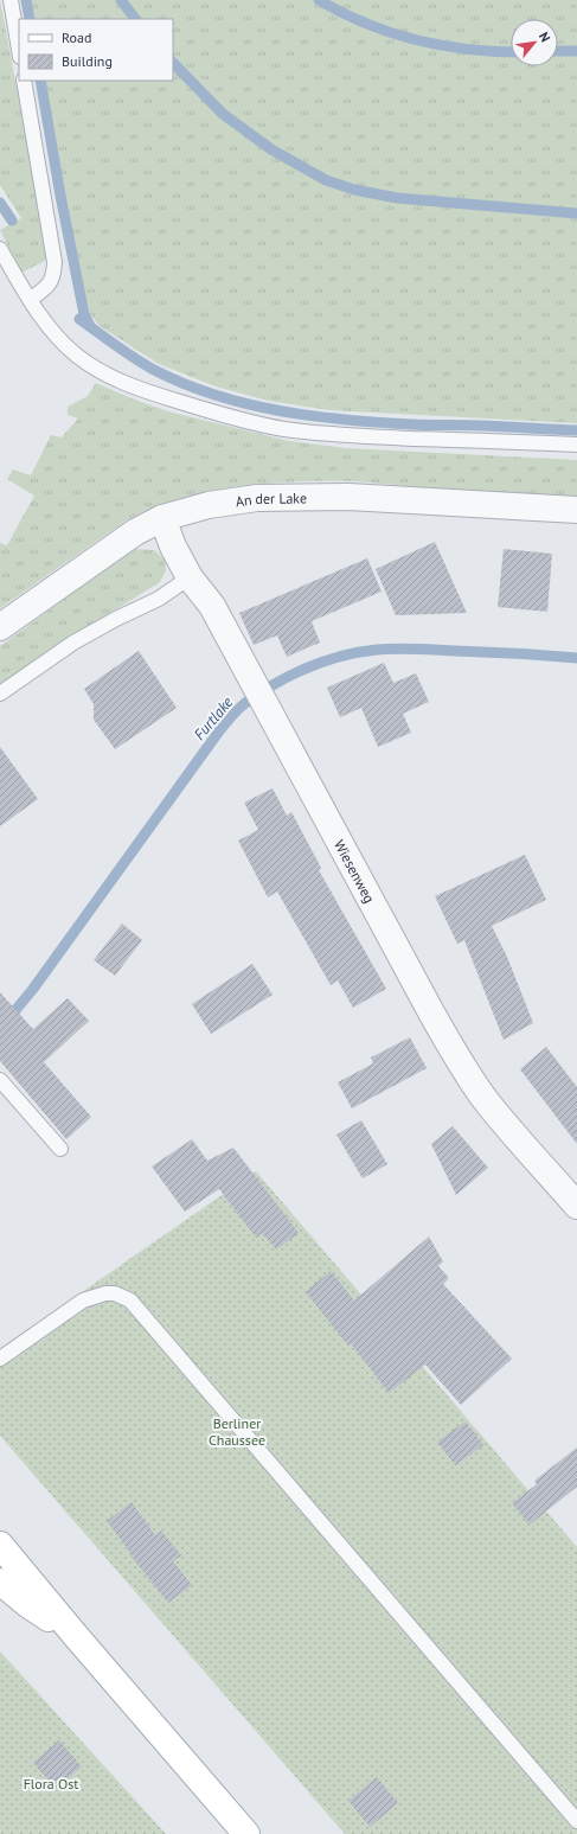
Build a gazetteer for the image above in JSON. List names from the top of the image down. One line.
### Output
{"streets":{"street":["An der Lake","Wiesenweg"]},"crossings":[["An der Lake","Wiesenweg"]],"water":["Furtlake"],"parks":["Berliner Chaussee","Flora Ost"],"legend":["Road","Building"],"north":"top right"}
